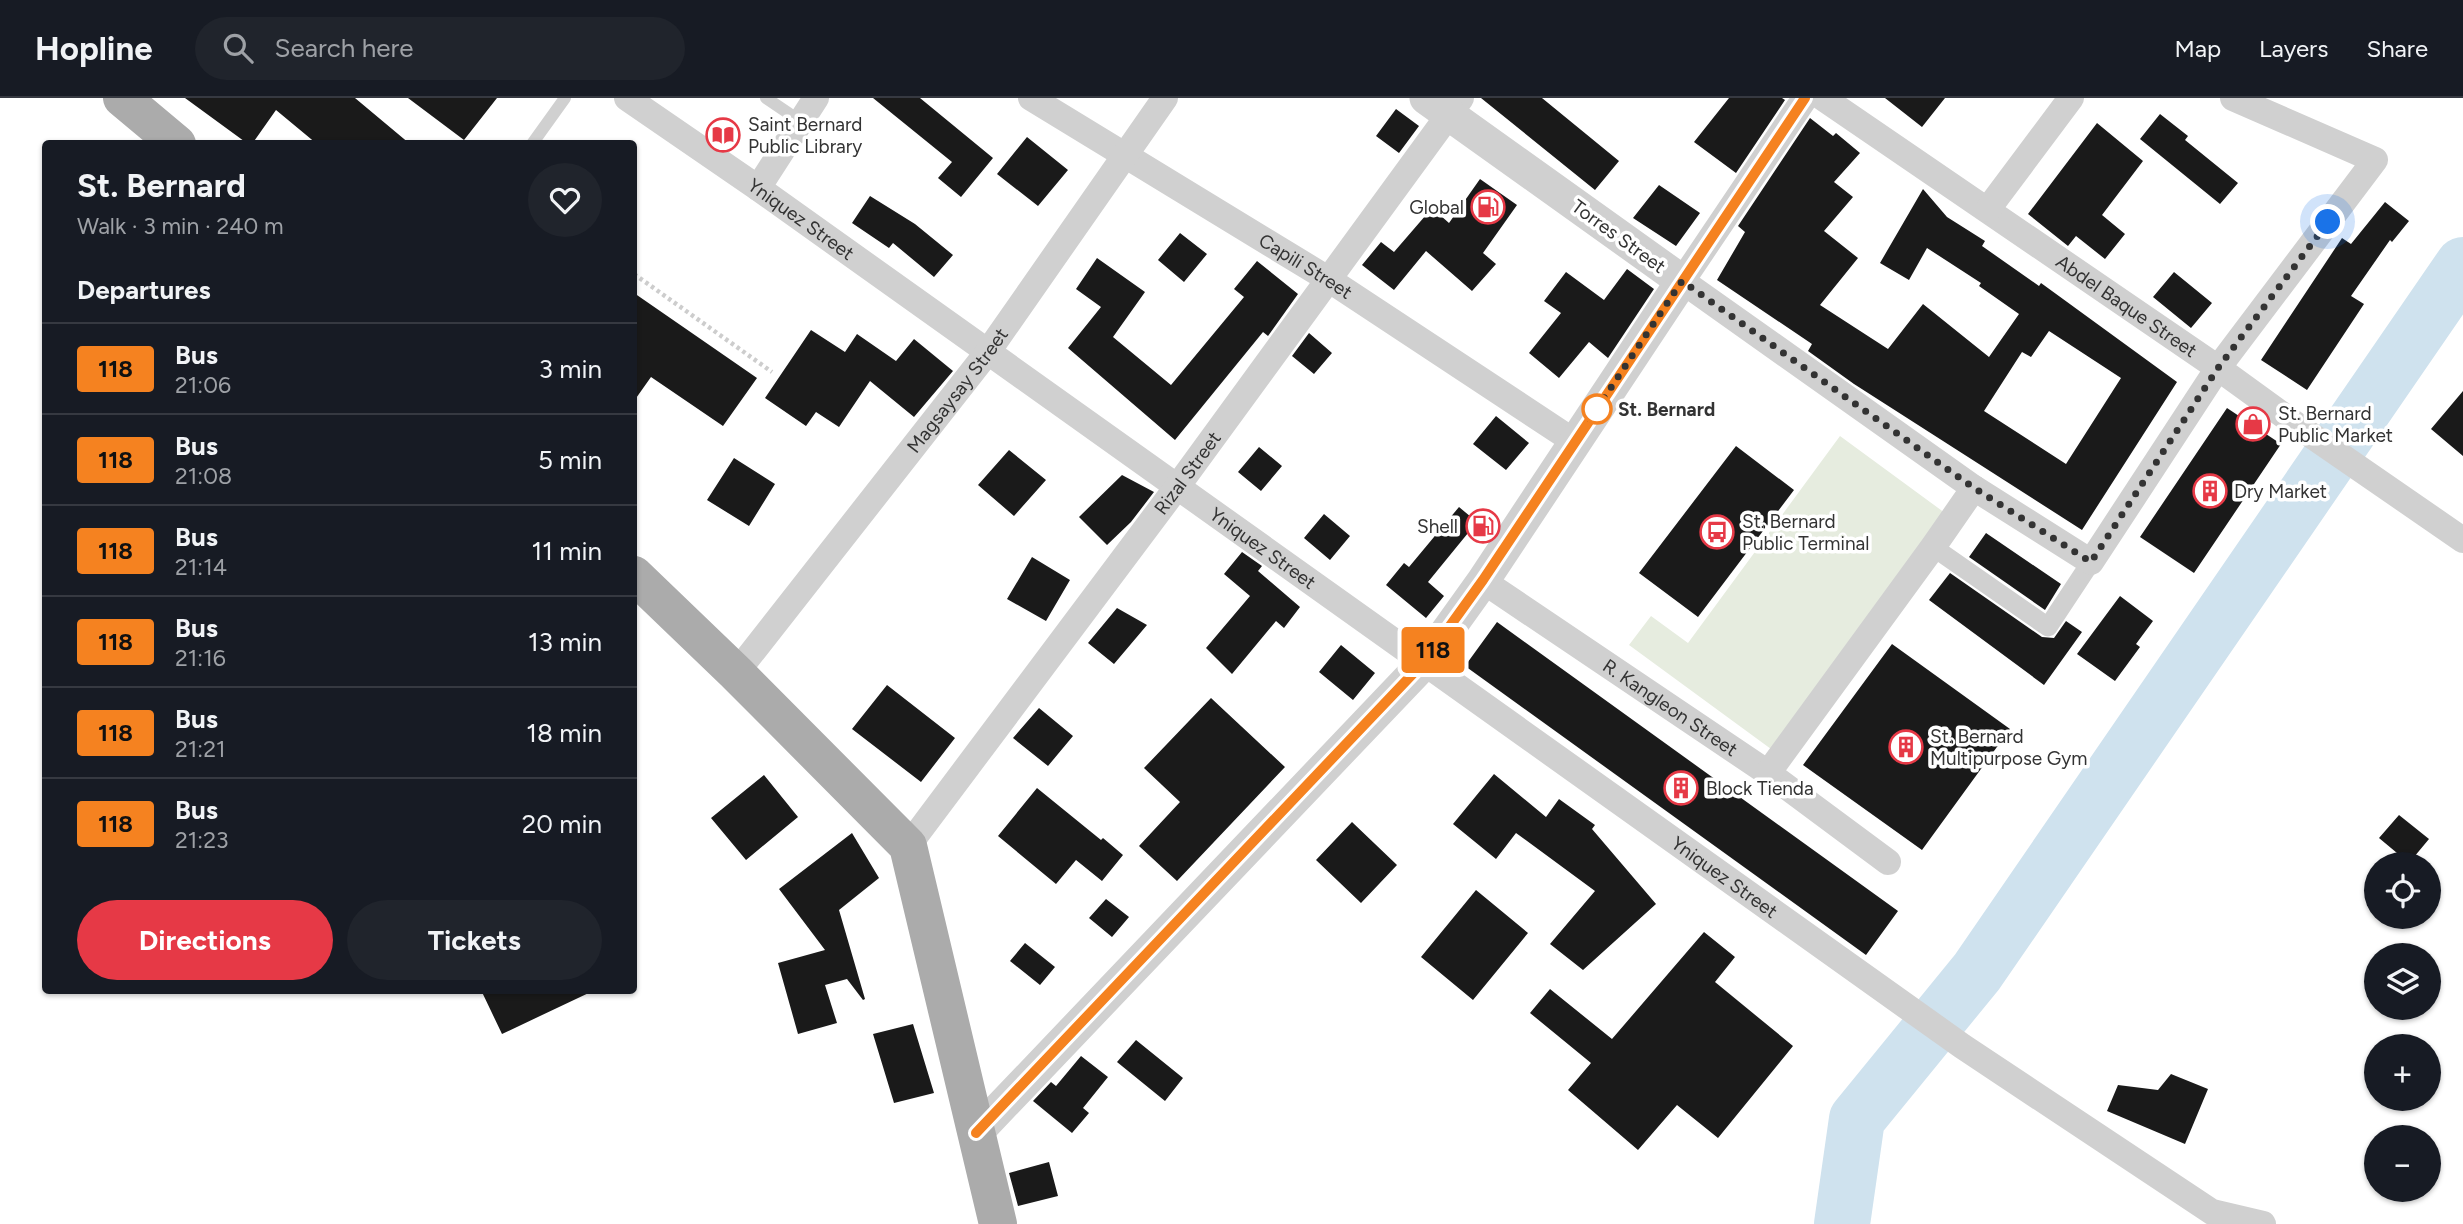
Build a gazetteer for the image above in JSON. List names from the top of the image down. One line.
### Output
{"streets":{"street":["Yniquez Street","Torres Street","Capili Street","Abdel Baque Street","Magsaysay Street","Rizal Street","R. Kangleon Street"]},"crossings":[["Yniquez Street","Magsaysay Street"],["Yniquez Street","Rizal Street"],["Torres Street","Rizal Street"],["Capili Street","Magsaysay Street"],["Capili Street","Rizal Street"]],"places":{"library":["Saint Bernard Public Library"],"fuel station":["Global","Shell"],"other":["St. Bernard"],"shop":["St. Bernard Public Market"],"building":["Dry Market","St. Bernard Multipurpose Gym","Block Tienda"],"bus stop":["St. Bernard Public Terminal"]},"lines":["bus line 118"],"page":{"header":"Hopline","search":"Search here","nav":["Map","Layers","Share"],"on_map":"118","heading":[["St. Bernard","Walk · 3 min · 240 m"],"Departures"],"list":[{"mark":"118","name":"Bus","note":"21:06","value":"3 min"},{"mark":"118","name":"Bus","note":"21:08","value":"5 min"},{"mark":"118","name":"Bus","note":"21:14","value":"11 min"},{"mark":"118","name":"Bus","note":"21:16","value":"13 min"},{"mark":"118","name":"Bus","note":"21:21","value":"18 min"},{"mark":"118","name":"Bus","note":"21:23","value":"20 min"}],"map_buttons":["+","−"],"buttons":["Directions","Tickets"]}}
